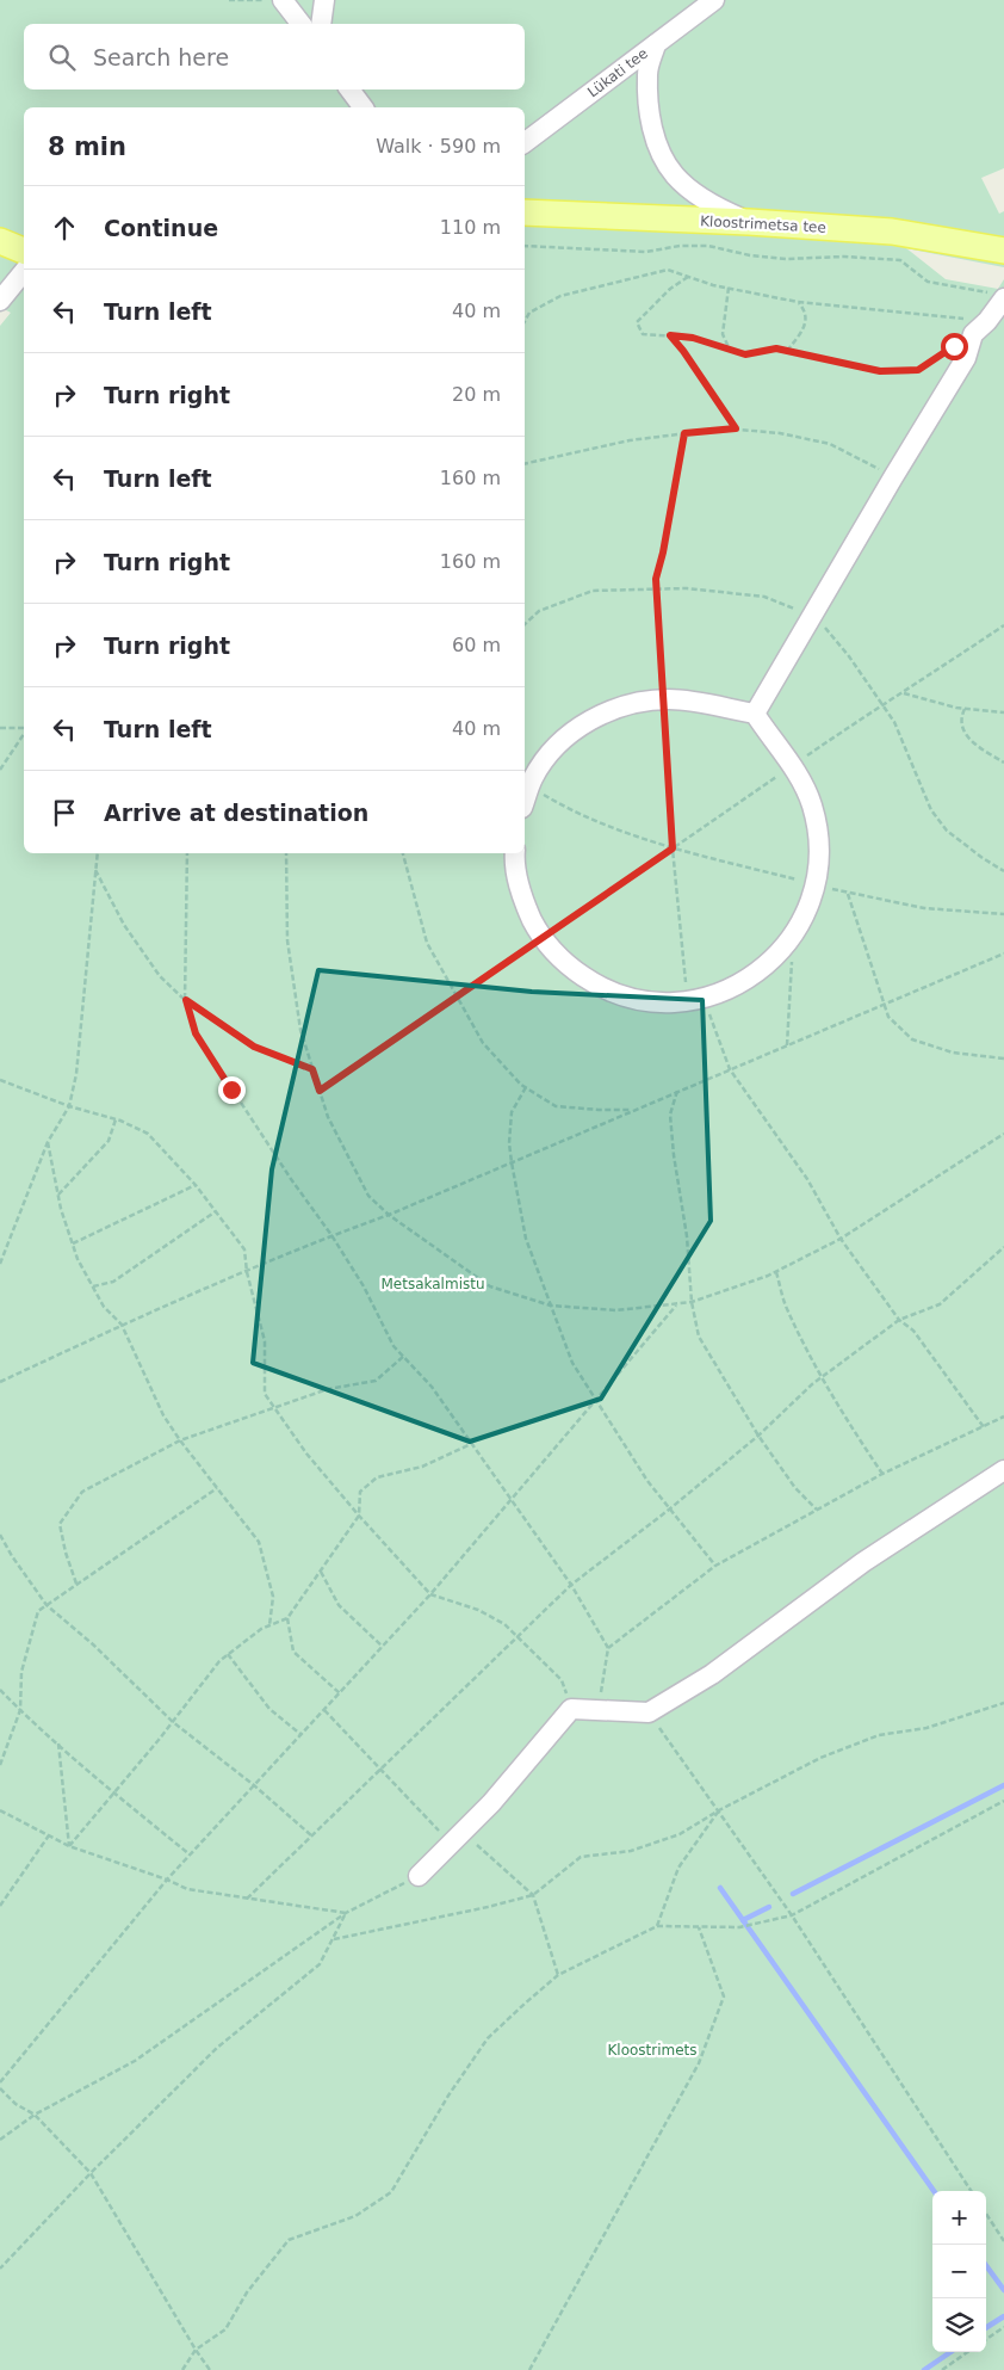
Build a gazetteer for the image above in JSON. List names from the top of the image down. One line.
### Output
{"streets":{"main road":["Kloostrimetsa tee"],"street":["Lükati tee"]},"parks":["Metsakalmistu","Kloostrimets"],"page":{"search":"Search here","heading":["8 min","Walk · 590 m"],"list":[["Continue","110 m"],["Turn left","40 m"],["Turn right","20 m"],["Turn left","160 m"],["Turn right","160 m"],["Turn right","60 m"],["Turn left","40 m"],"Arrive at destination"],"map_buttons":["+","−"]}}
